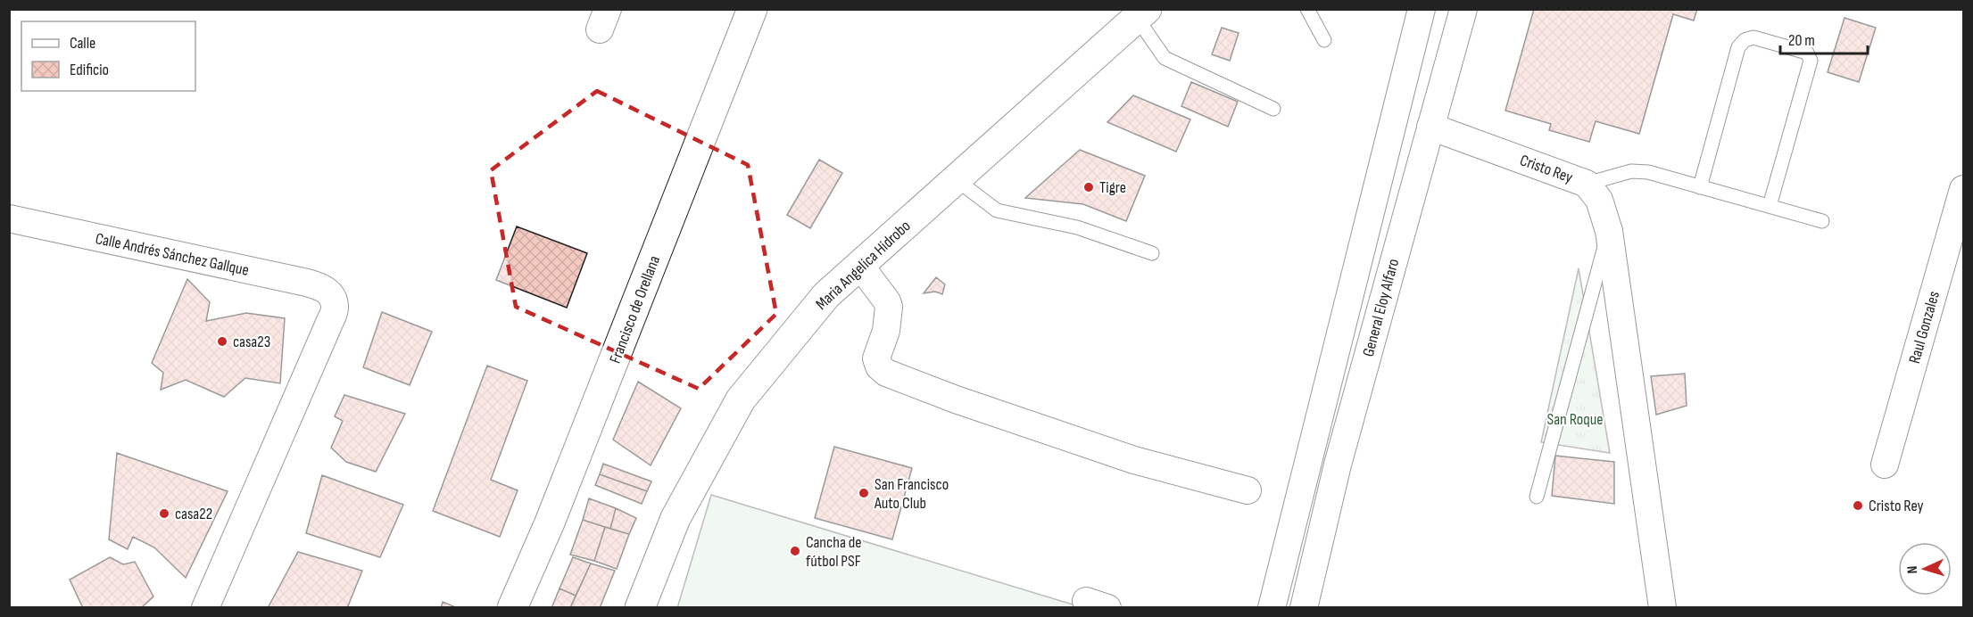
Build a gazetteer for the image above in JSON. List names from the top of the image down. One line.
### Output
{"streets":{"street":["Cristo Rey","Calle Andrés Sánchez Gallque","Maria Angelica Hidrobo","General Eloy Alfaro","Francisco de Orellana","Raul Gonzales"]},"crossings":[["Cristo Rey","General Eloy Alfaro"]],"parks":["San Roque"],"places":["Tigre","casa23","San Francisco Auto Club","Cristo Rey","casa22","Cancha de fútbol PSF"],"legend":["Calle","Edificio"],"scale_bar":"20 m","north":"left"}
